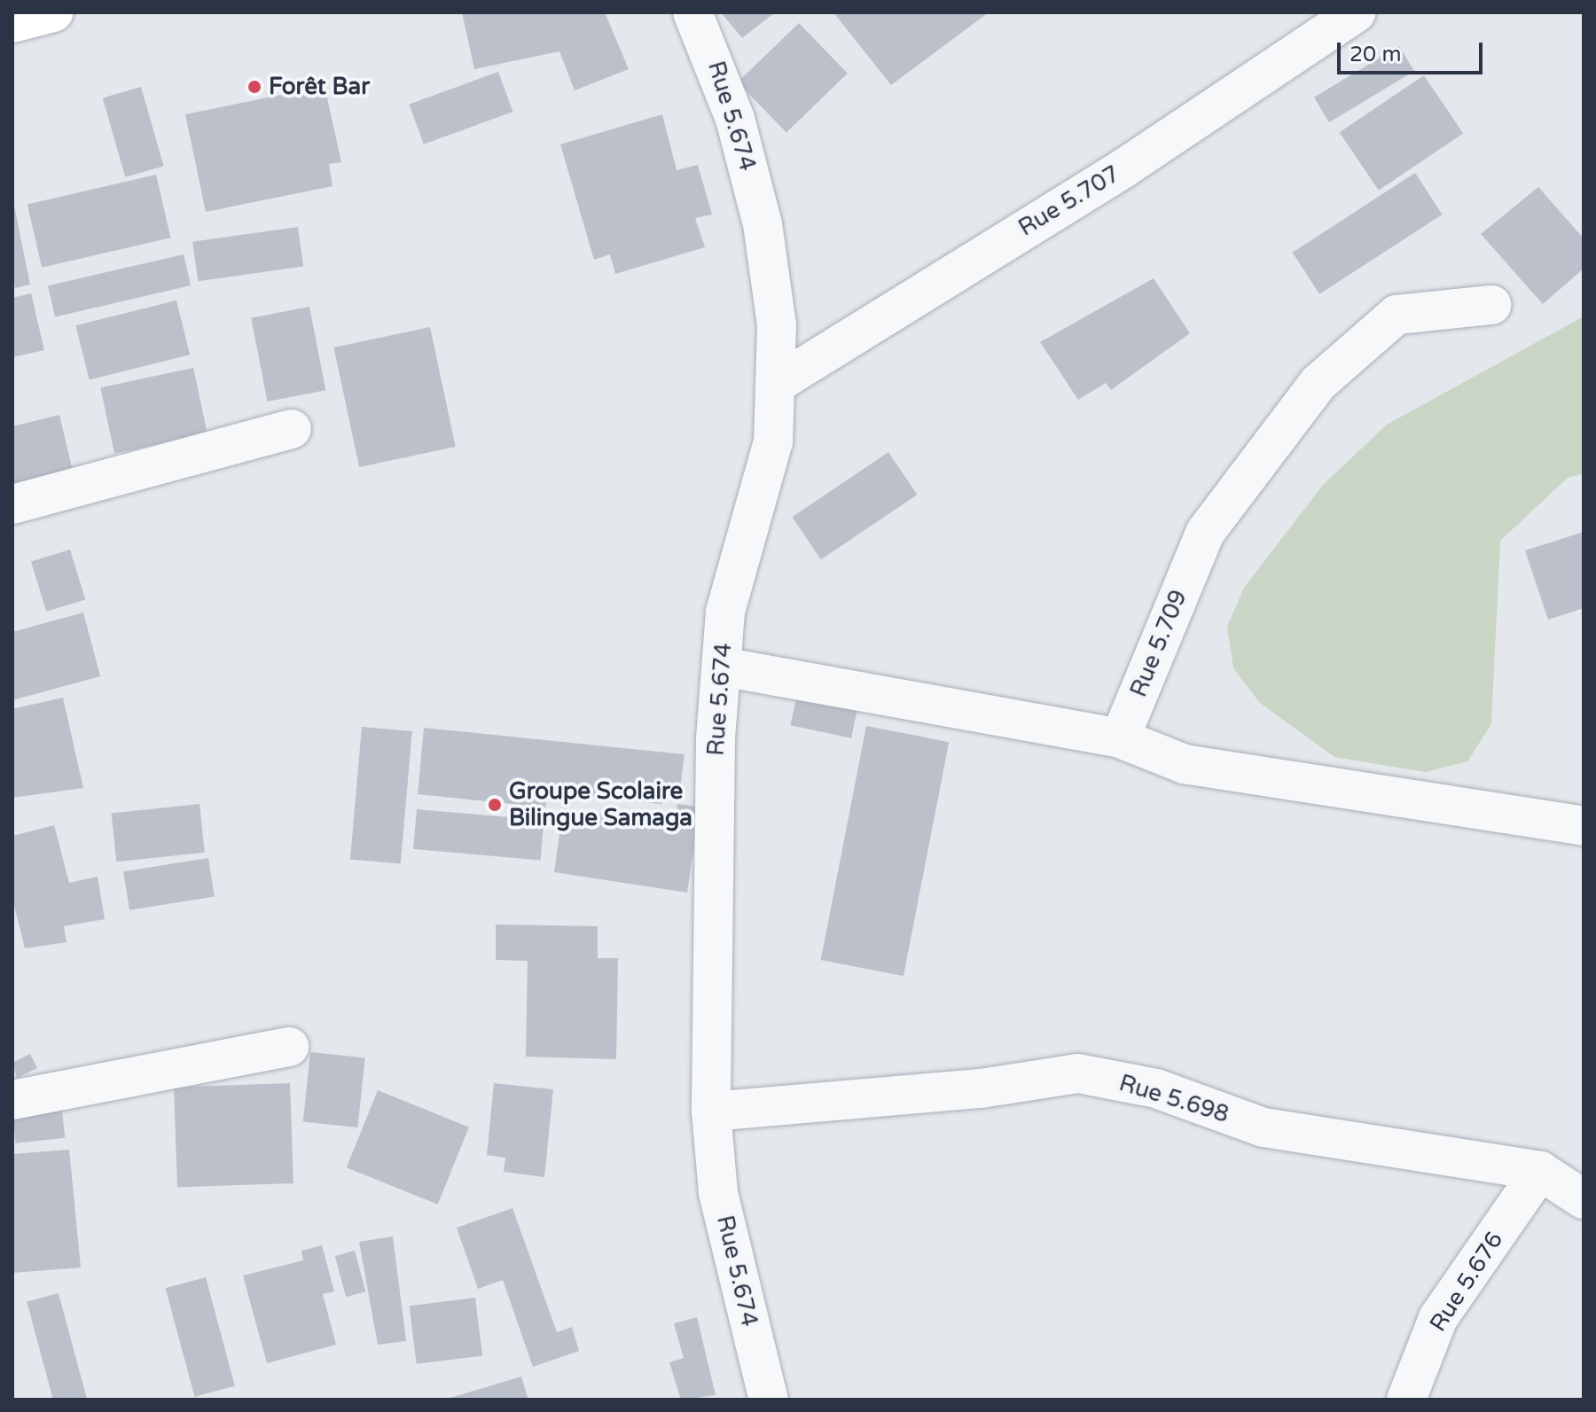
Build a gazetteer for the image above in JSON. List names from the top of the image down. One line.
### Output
{"streets":{"street":["Rue 5.674","Rue 5.707","Rue 5.709","Rue 5.698","Rue 5.676"]},"crossings":[["Rue 5.674","Rue 5.707"],["Rue 5.674","Rue 5.698"],["Rue 5.698","Rue 5.676"]],"places":["Forêt Bar","Groupe Scolaire Bilingue Samaga"],"scale_bar":"20 m"}
